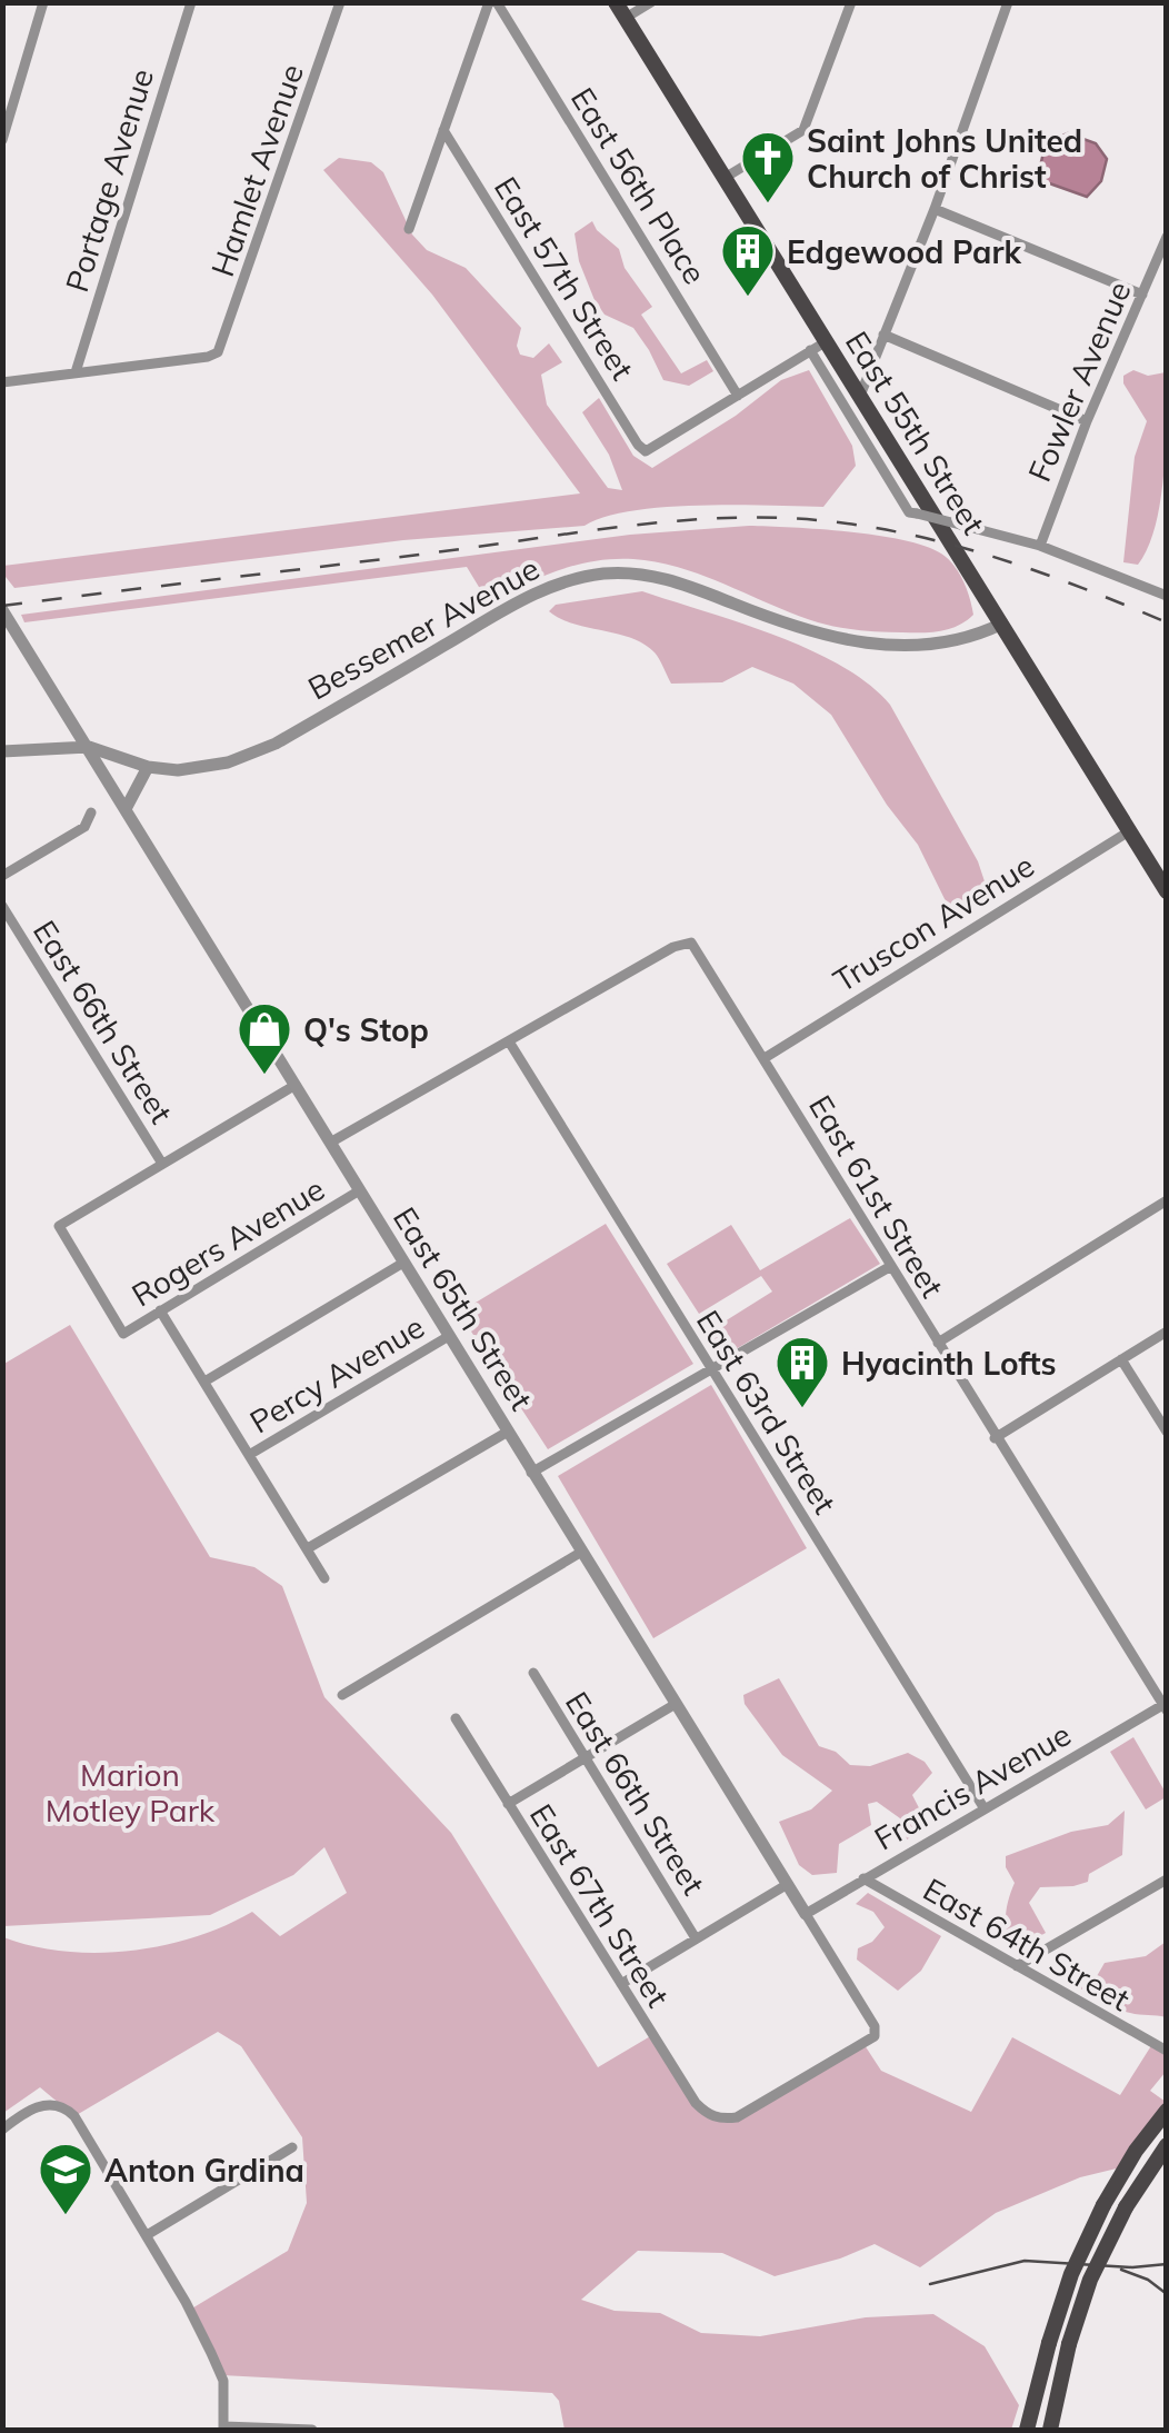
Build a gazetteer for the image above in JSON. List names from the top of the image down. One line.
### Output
{"streets":{"main road":["East 55th Street"],"street":["Hamlet Avenue","Portage Avenue","East 56th Place","East 57th Street","Fowler Avenue","Bessemer Avenue","Truscon Avenue","East 66th Street","East 61st Street","Rogers Avenue","East 65th Street","Percy Avenue","East 63rd Street","Francis Avenue","East 67th Street","East 64th Street"]},"crossings":[["Hamlet Avenue","Portage Avenue"],["East 56th Place","East 57th Street"],["East 55th Street","Bessemer Avenue"],["East 55th Street","Truscon Avenue"],["Bessemer Avenue","East 65th Street"],["Truscon Avenue","East 61st Street"],["East 66th Street","Rogers Avenue"],["East 61st Street","East 63rd Street"],["East 61st Street","Francis Avenue"],["Rogers Avenue","East 65th Street"],["East 65th Street","Percy Avenue"],["East 65th Street","Francis Avenue"],["East 65th Street","East 67th Street"],["East 63rd Street","Francis Avenue"],["Francis Avenue","East 64th Street"]],"parks":["Marion Motley Park"],"places":{"church":["Saint Johns United Church of Christ"],"building":["Edgewood Park","Hyacinth Lofts"],"shop":["Q's Stop"],"school or university":["Anton Grdina"]}}
